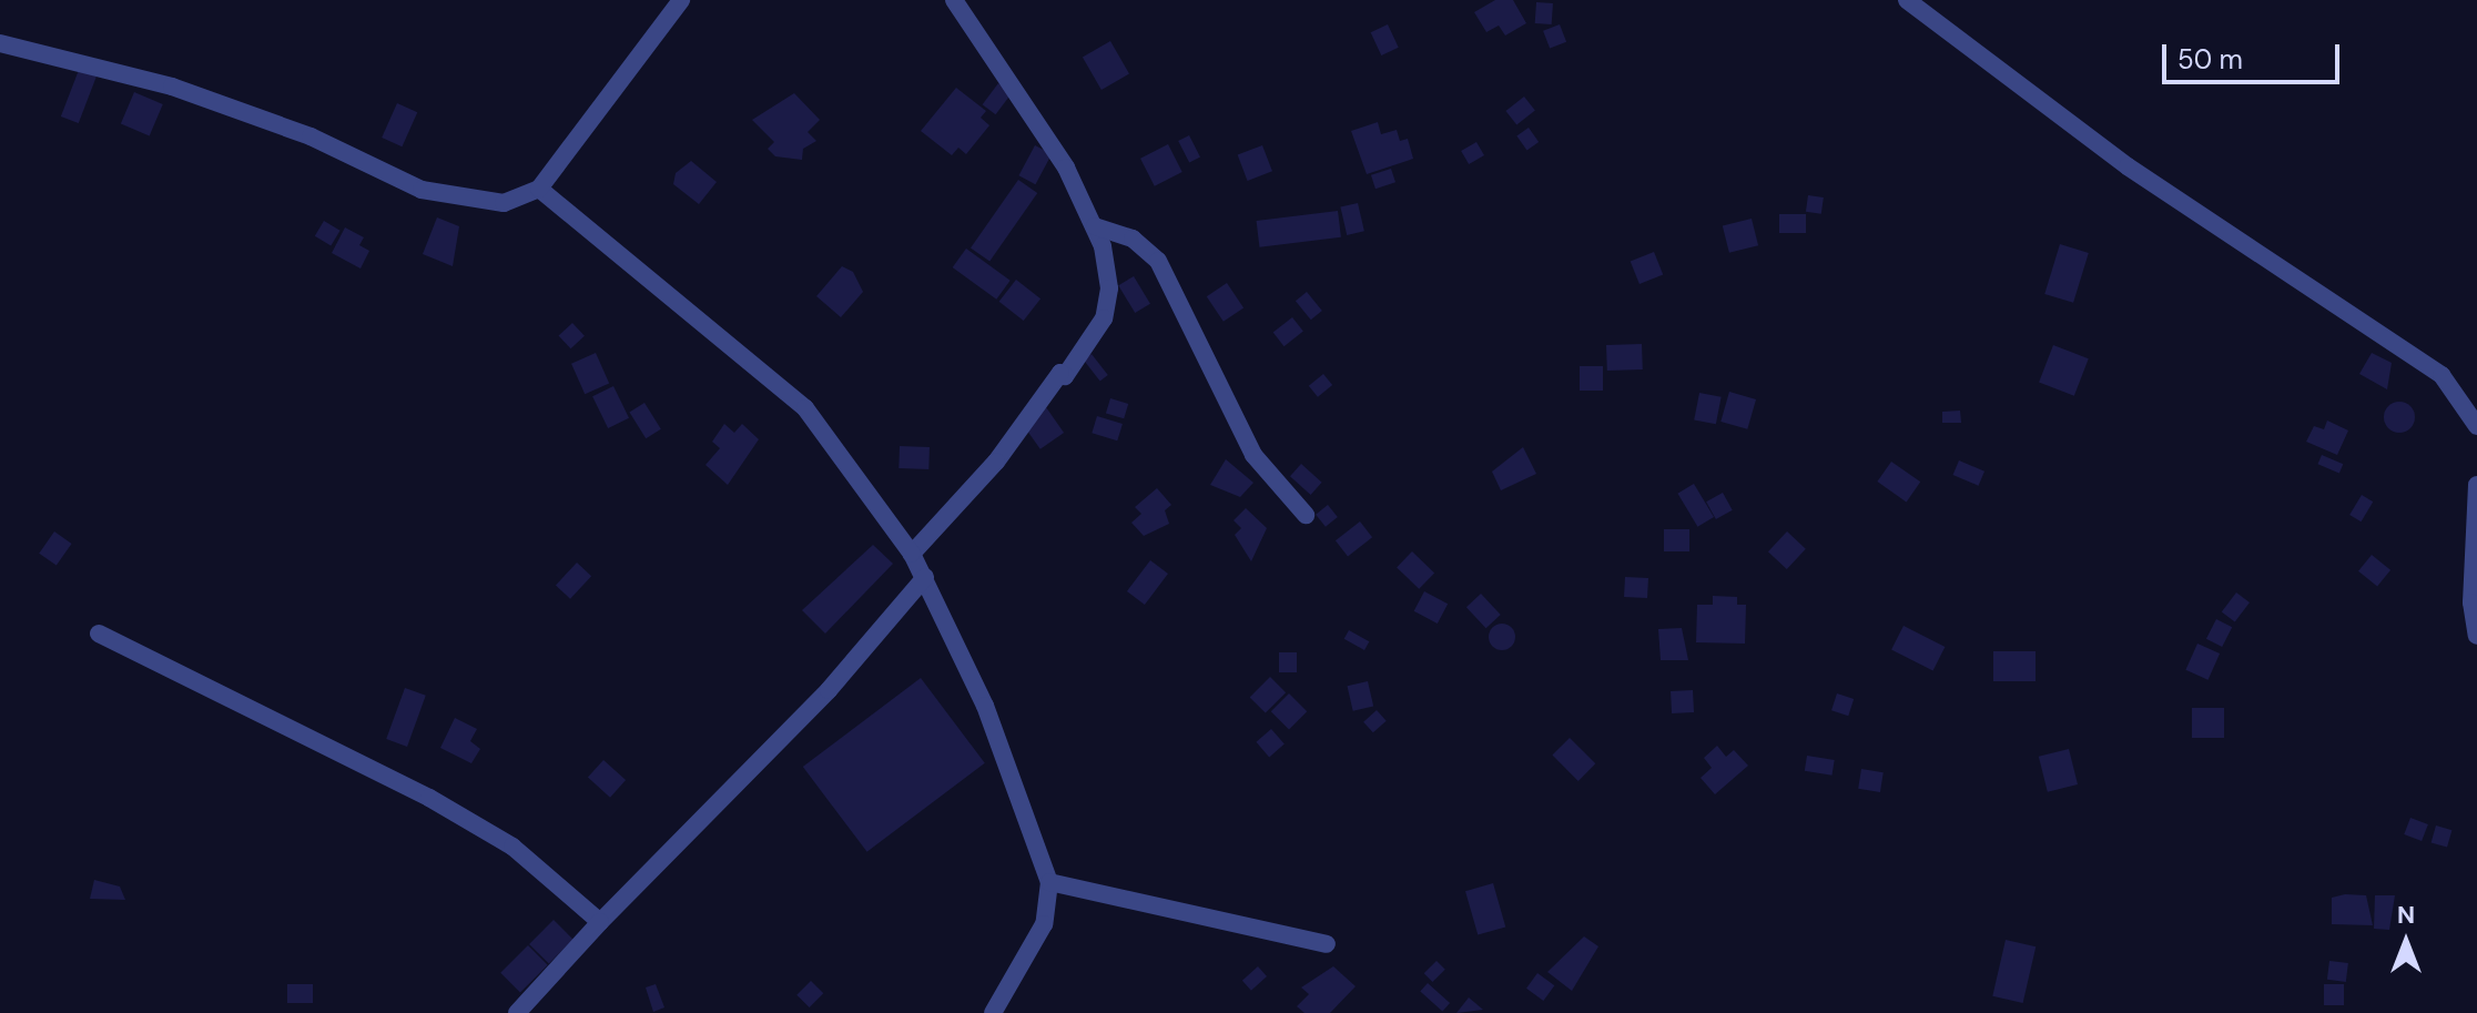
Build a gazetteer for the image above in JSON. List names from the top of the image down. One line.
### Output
{"scale_bar":"50 m","north":"top"}
